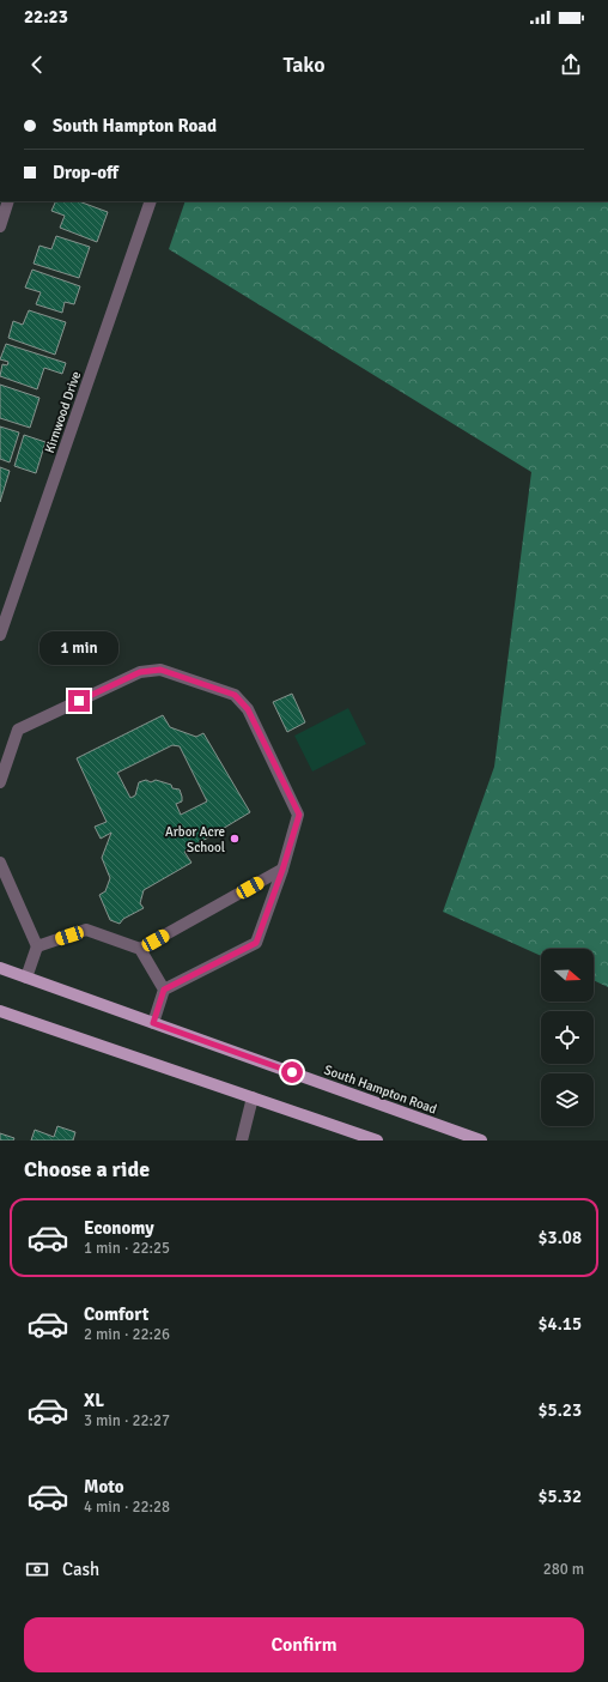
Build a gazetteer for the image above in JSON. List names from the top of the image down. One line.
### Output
{"streets":{"main road":["South Hampton Road"],"street":["Kirnwood Drive"]},"places":["Arbor Acre School"],"north":"right","page":{"status":"22:23","header":"Tako","banner":["South Hampton Road","Drop-off"],"bubble":"1 min","heading":"Choose a ride","list":[{"name":"Economy","note":"1 min · 22:25","value":"$3.08"},{"name":"Comfort","note":"2 min · 22:26","value":"$4.15"},{"name":"XL","note":"3 min · 22:27","value":"$5.23"},{"name":"Moto","note":"4 min · 22:28","value":"$5.32"}],"pay":["Cash","280 m"],"buttons":"Confirm"}}
